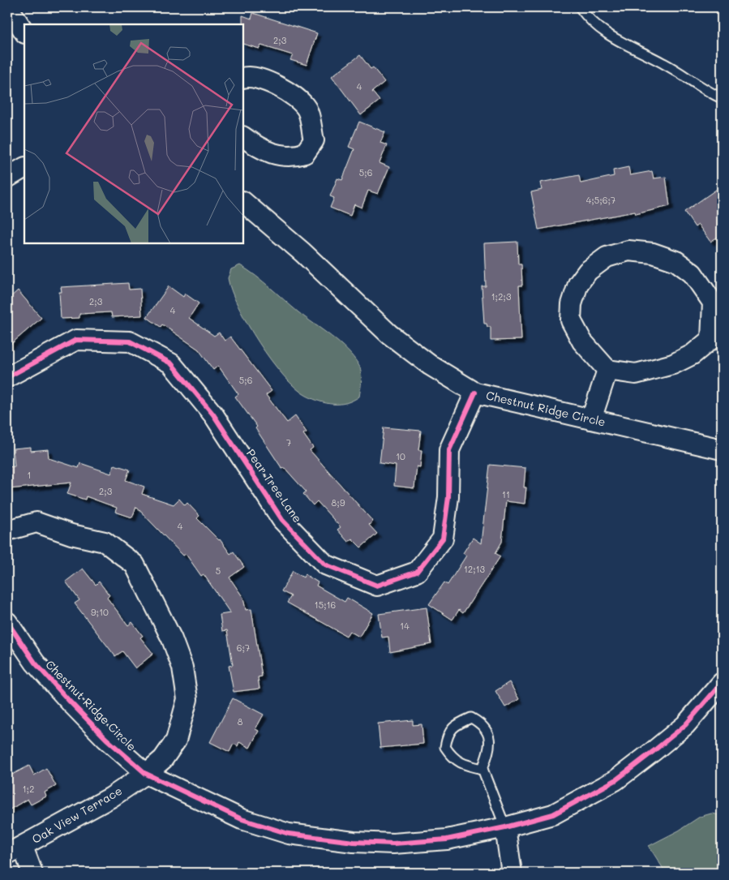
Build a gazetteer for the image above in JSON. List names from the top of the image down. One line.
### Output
{"streets":{"street":["Chestnut Ridge Circle","Pear Tree Lane","Oak View Terrace"]},"crossings":[["Chestnut Ridge Circle","Pear Tree Lane"],["Chestnut Ridge Circle","Oak View Terrace"]],"house_numbers":["2;3","4","5;6","4;5;6;7","1;2;3","2;3","4","5;6","7","10","1","2;3","11","8;9","4","12;13","5","15;16","9;10","14","6;7","8","1;2"]}
